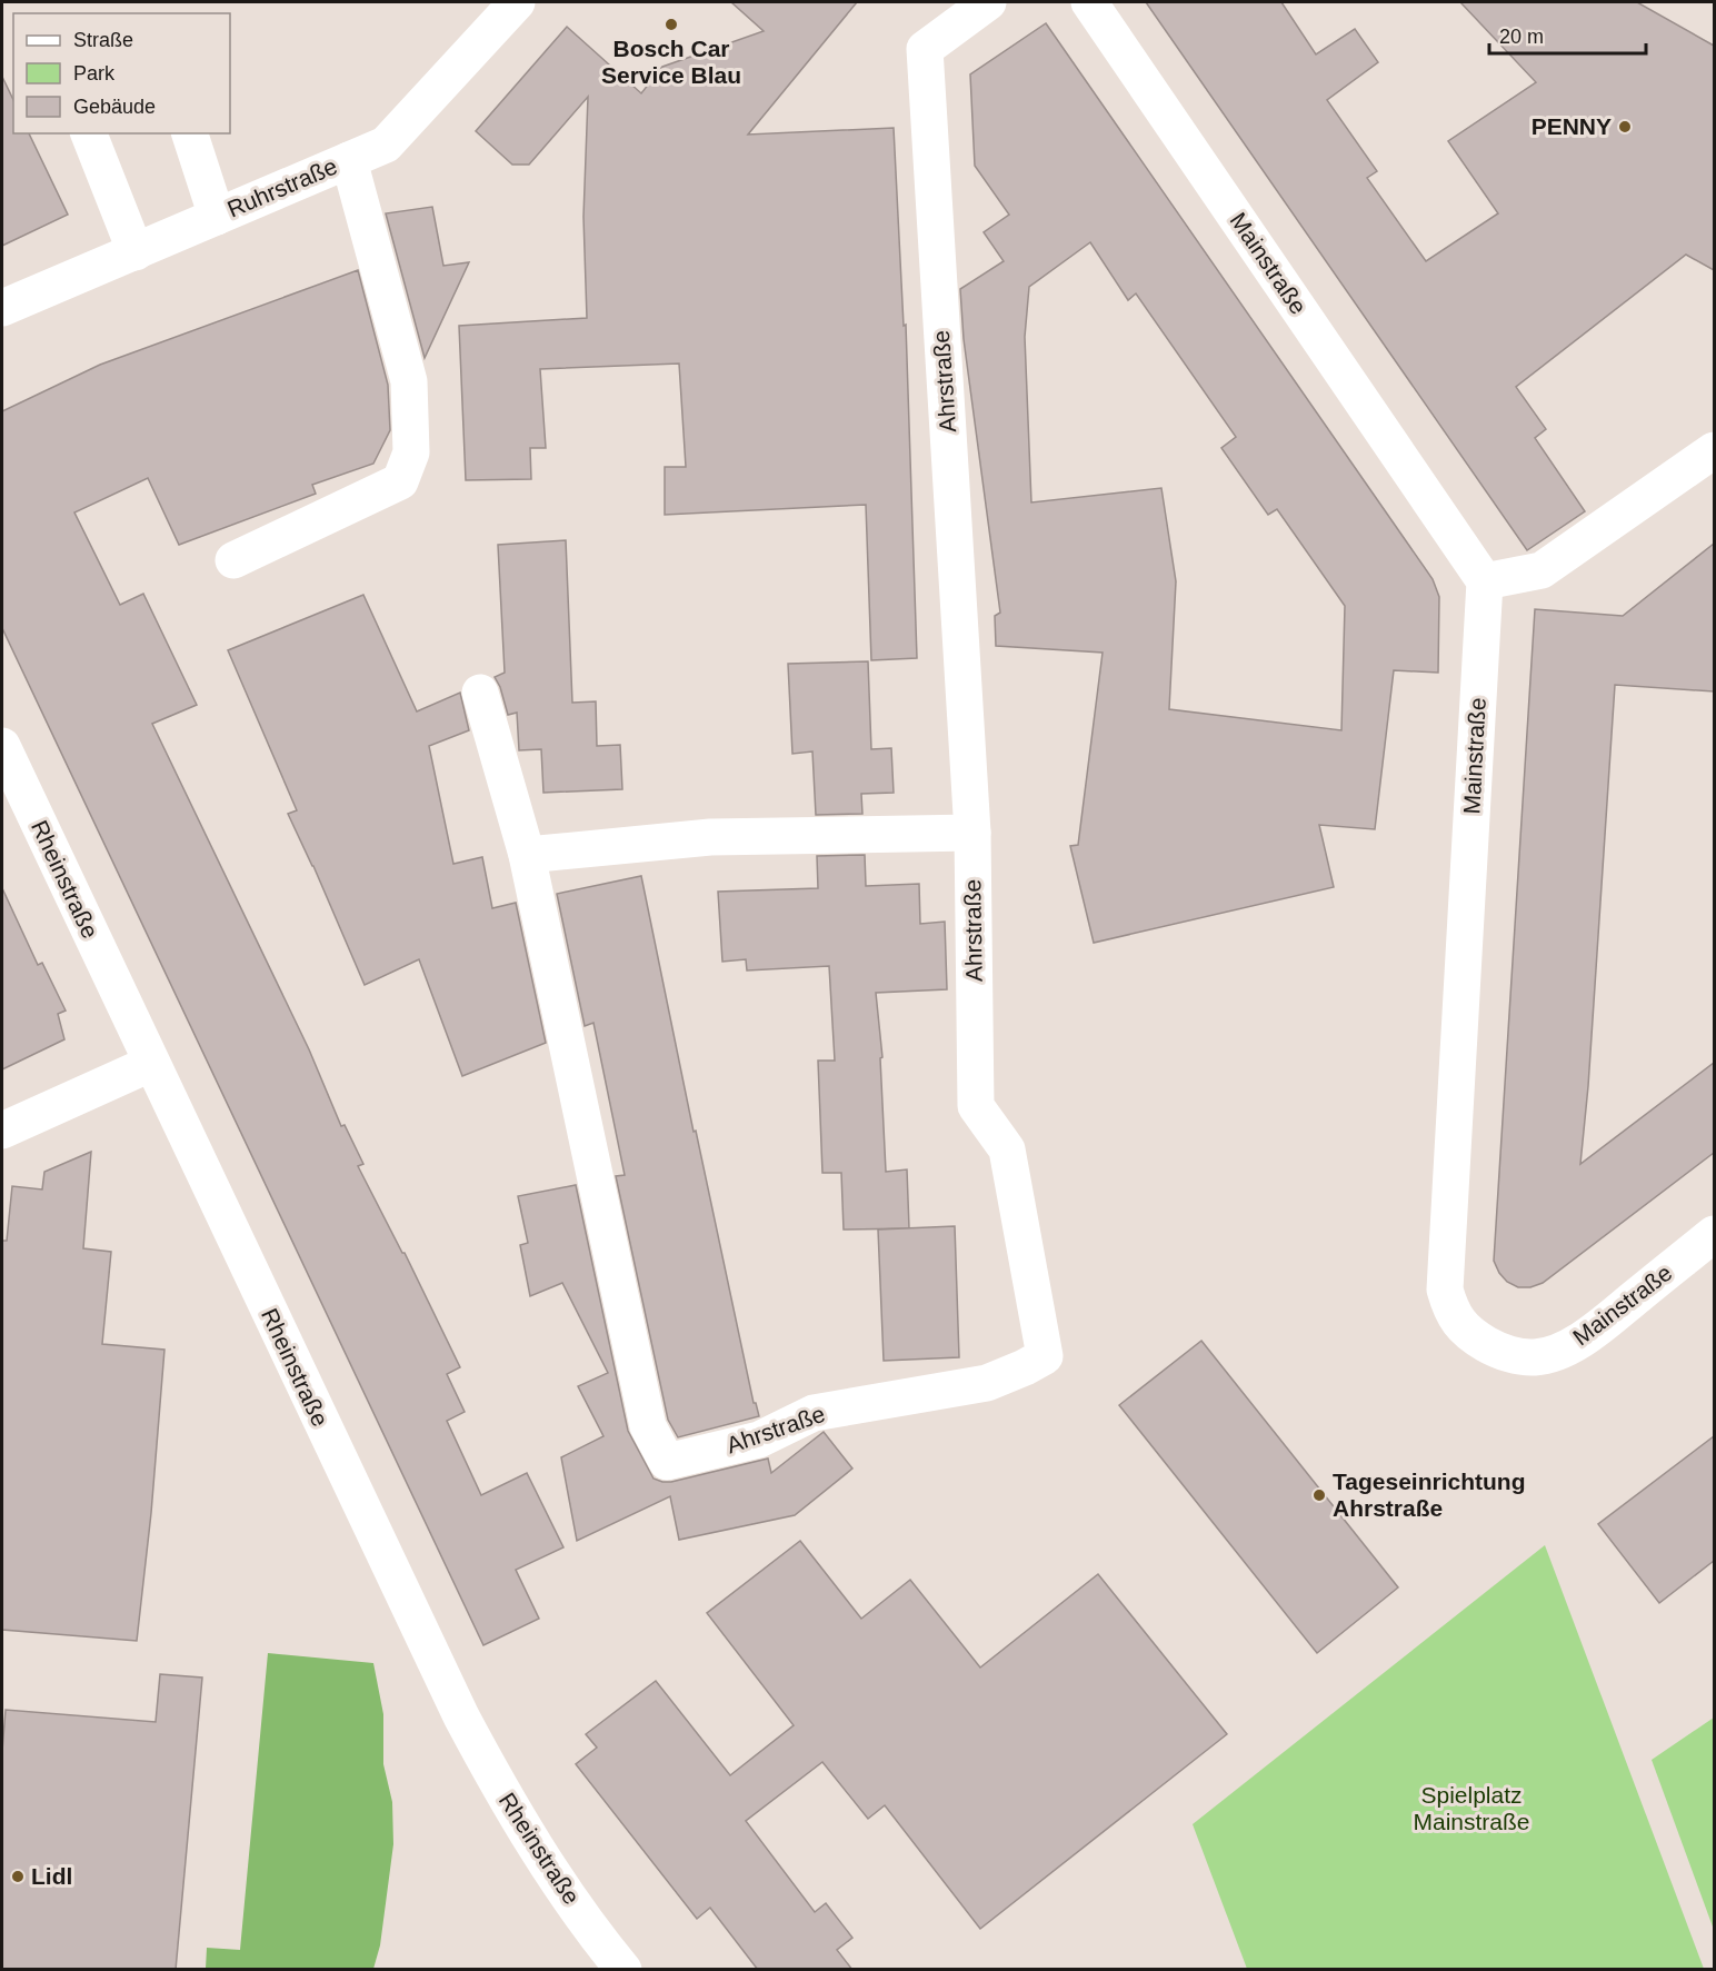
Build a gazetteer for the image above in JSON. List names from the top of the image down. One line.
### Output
{"streets":{"street":["Ruhrstraße","Mainstraße","Ahrstraße","Rheinstraße"]},"parks":["Spielplatz Mainstraße"],"places":["Bosch Car Service Blau","PENNY","Tageseinrichtung Ahrstraße","Lidl"],"legend":["Straße","Park","Gebäude"],"scale_bar":"20 m"}
